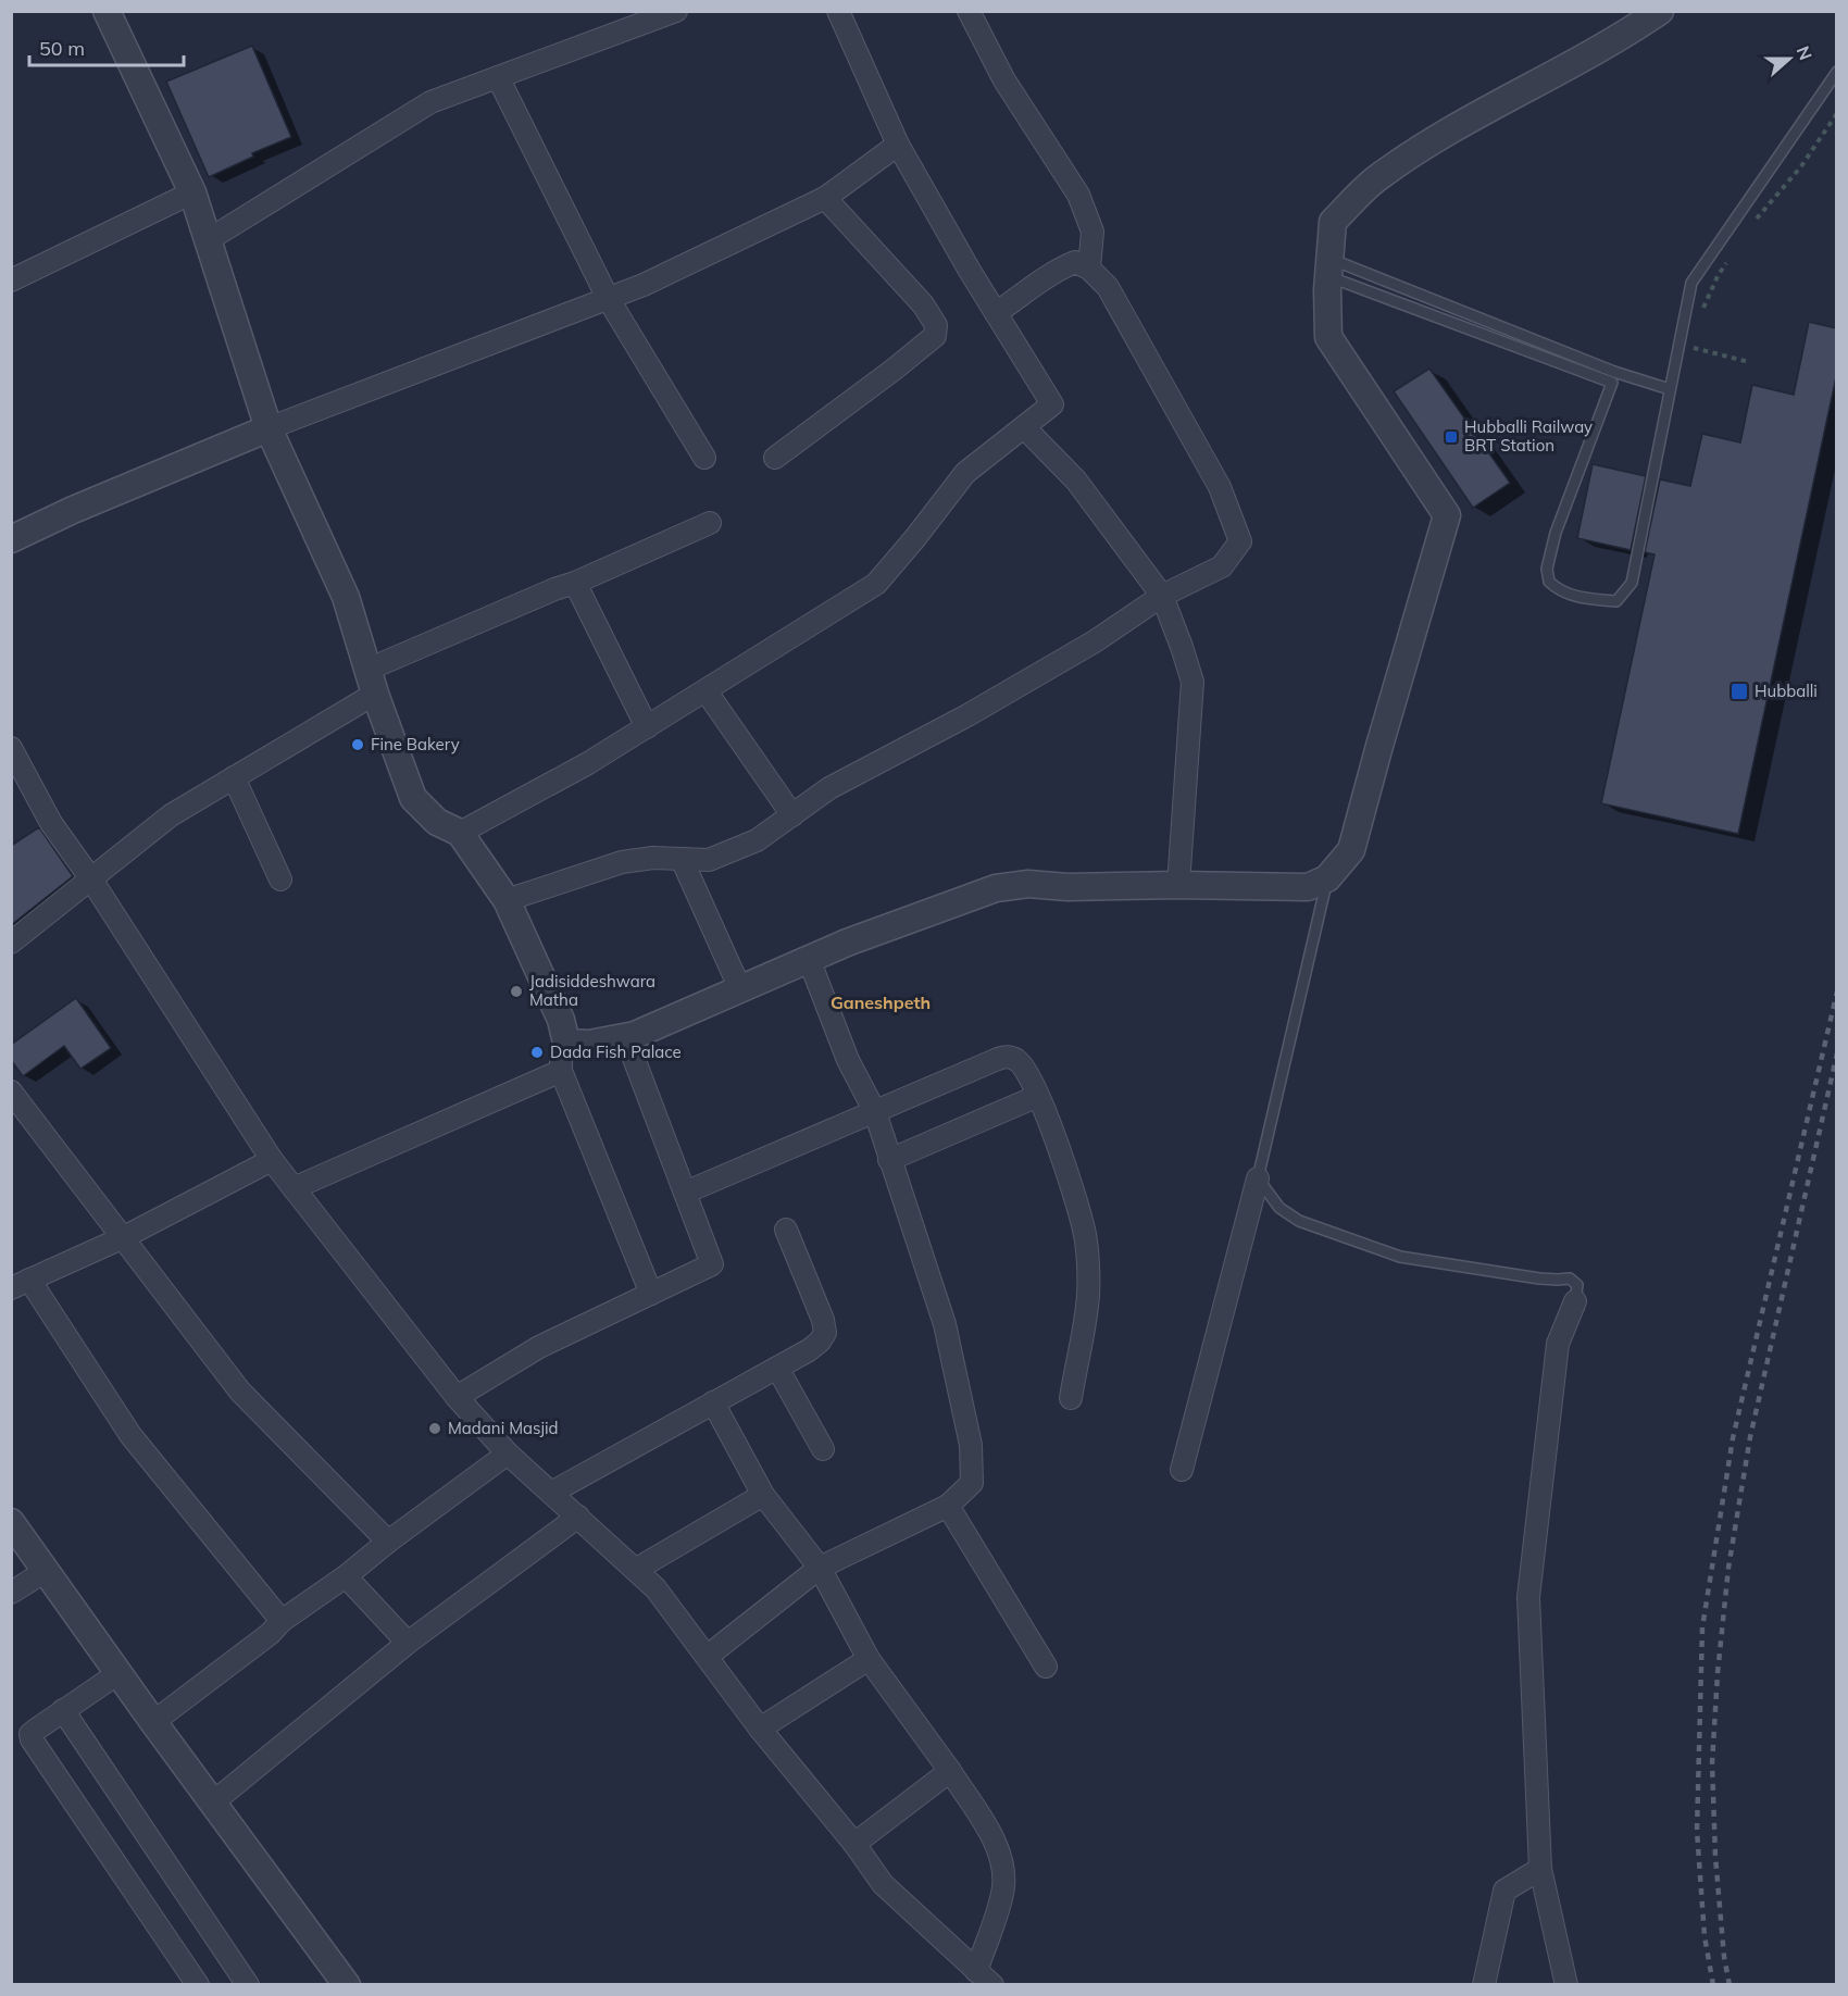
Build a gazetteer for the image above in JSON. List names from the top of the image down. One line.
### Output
{"districts":["Ganeshpeth"],"places":{"transit":["Hubballi Railway BRT Station","Hubballi"],"other":["Fine Bakery","Jadisiddeshwara Matha","Dada Fish Palace","Madani Masjid"]},"scale_bar":"50 m","north":"right"}
